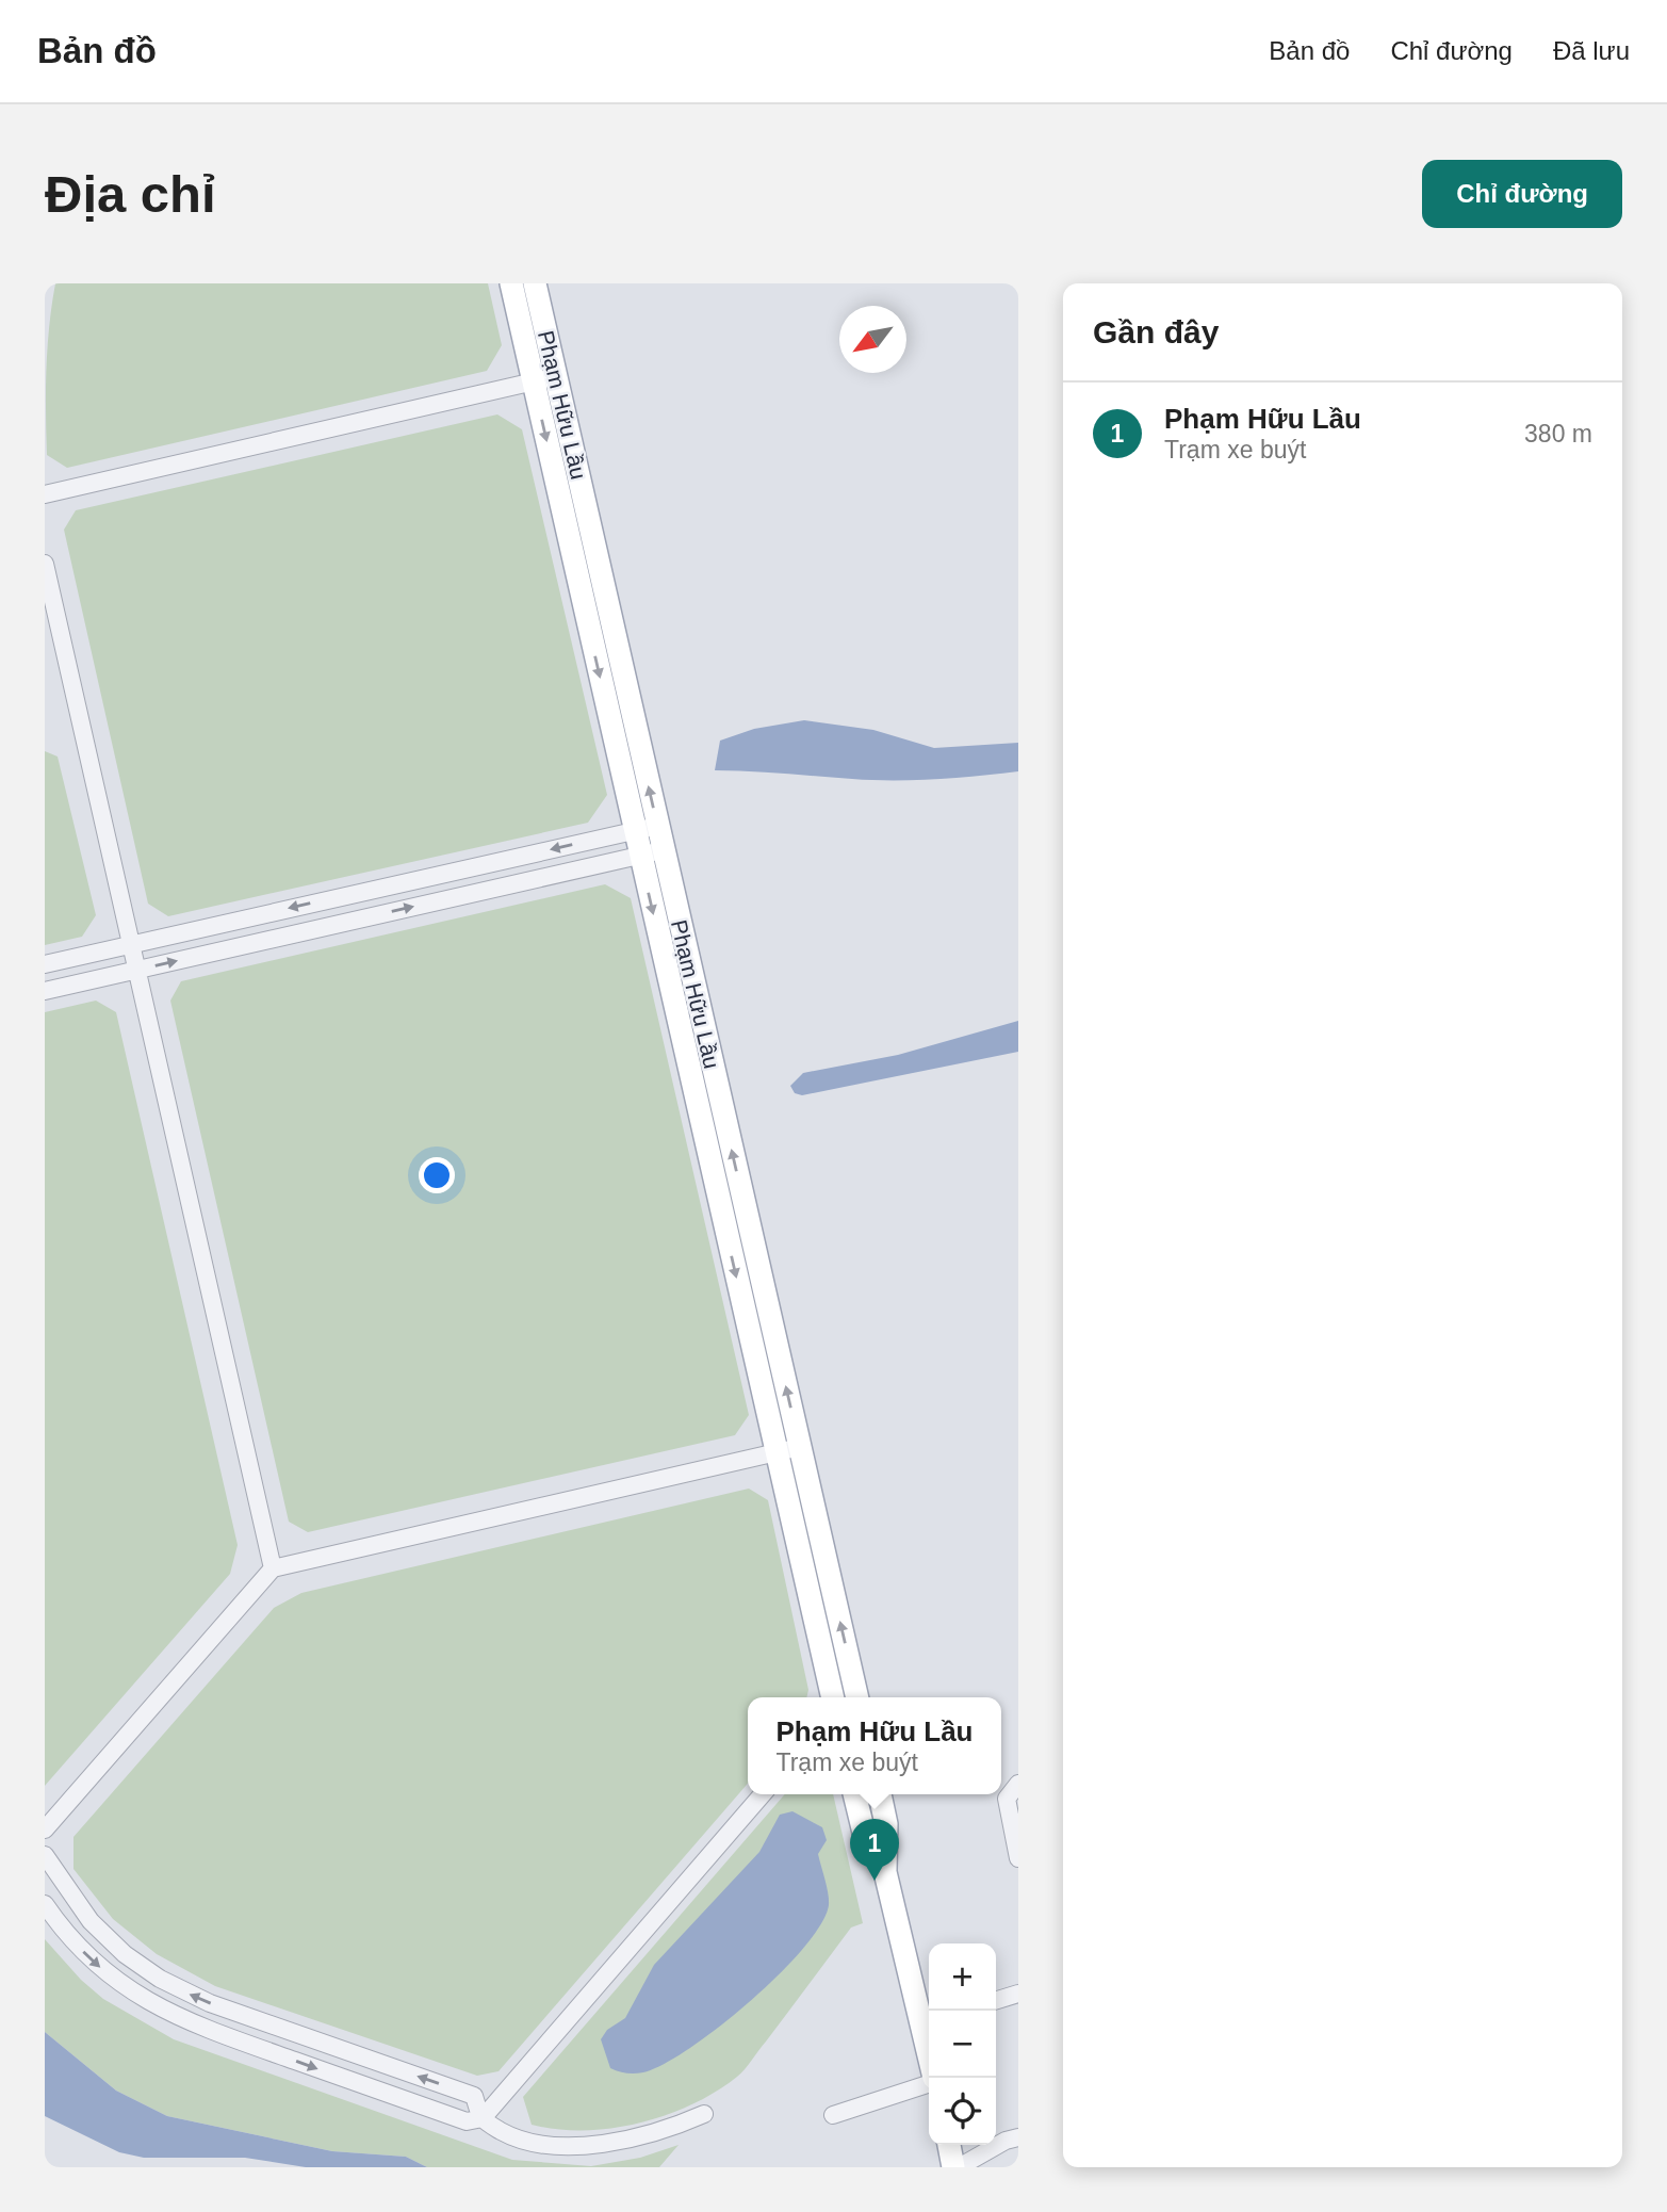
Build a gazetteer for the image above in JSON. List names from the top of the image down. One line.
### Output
{"streets":{"main road":["Phạm Hữu Lầu"]},"north":"bottom left","page":{"header":"Bản đồ","nav":["Bản đồ","Chỉ đường","Đã lưu"],"buttons":"Chỉ đường","title":"Địa chỉ","heading":"Gần đây","list":[{"mark":"1","name":"Phạm Hữu Lầu","note":"Trạm xe buýt","value":"380 m"}],"popup":["Phạm Hữu Lầu","Trạm xe buýt"],"pins":"1","map_buttons":["+","−"]}}
